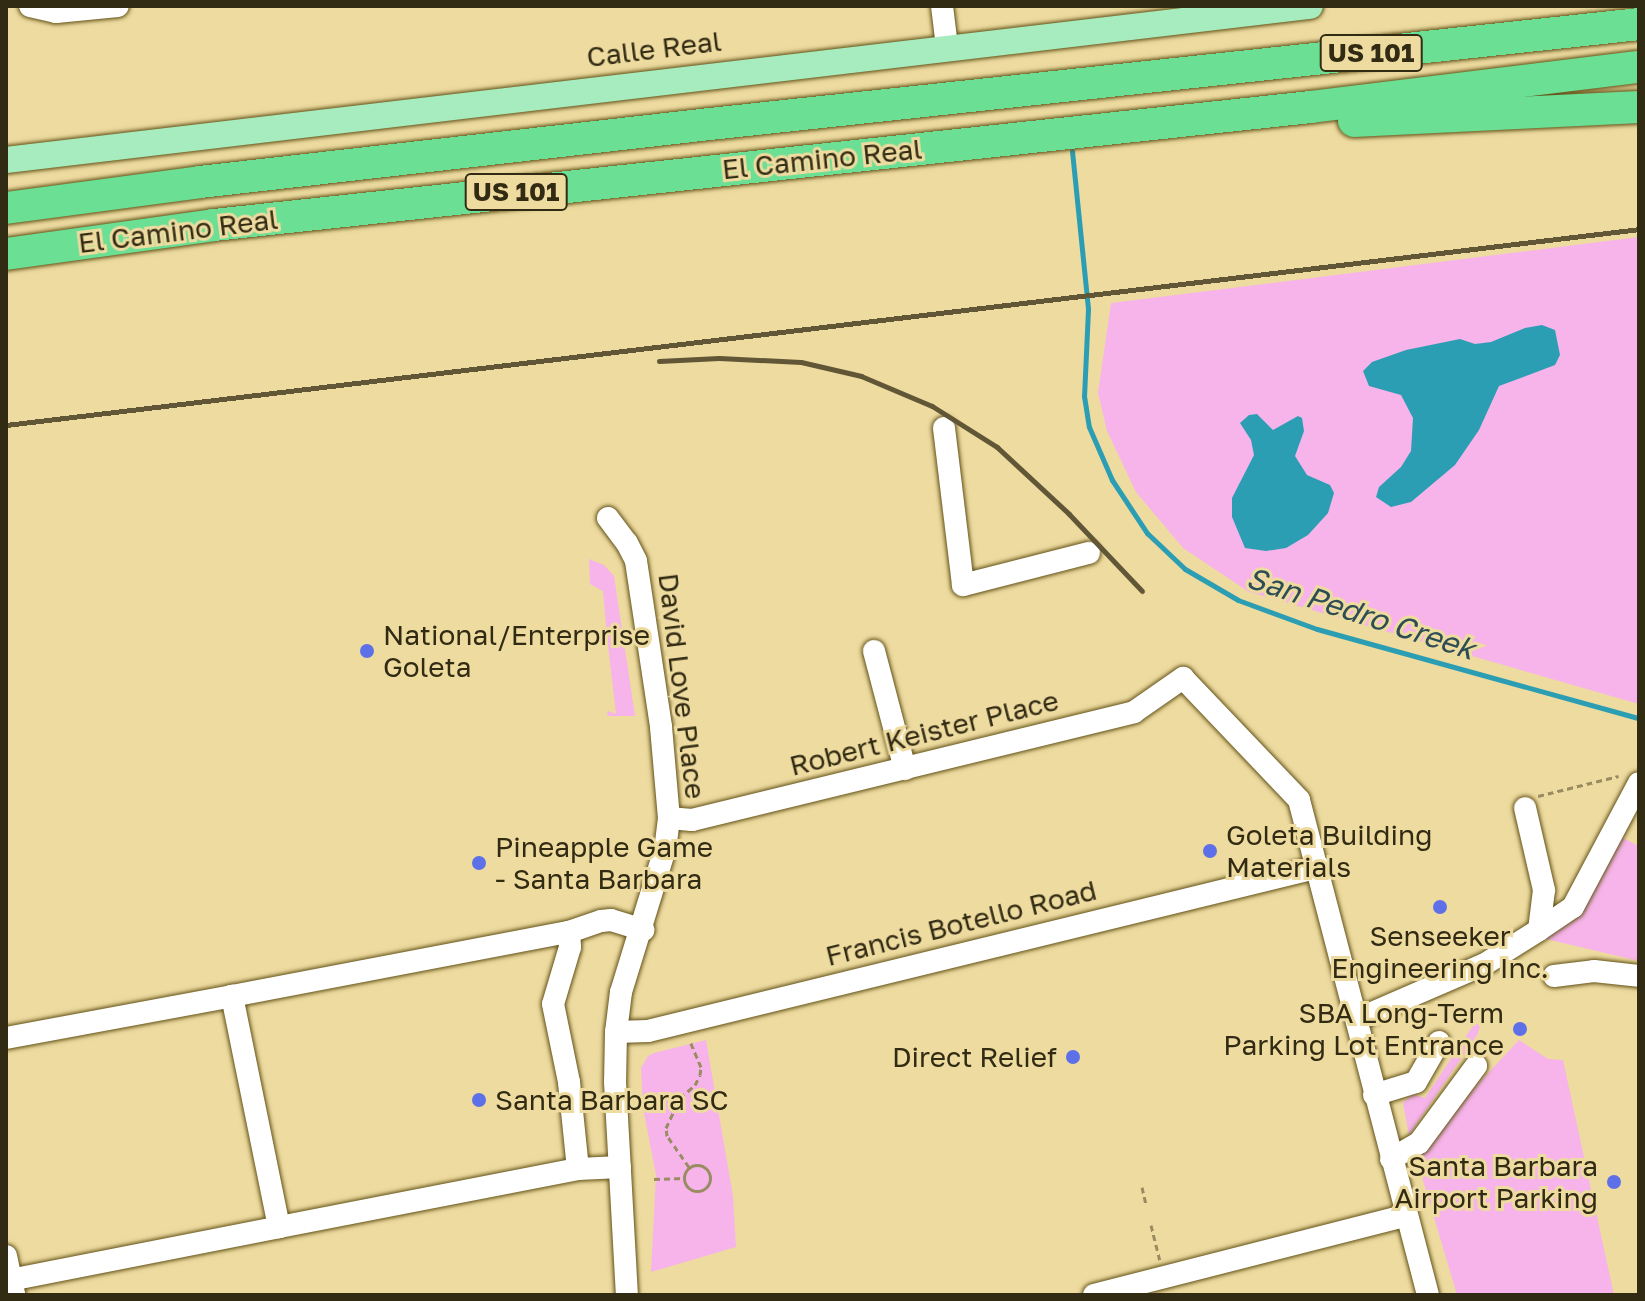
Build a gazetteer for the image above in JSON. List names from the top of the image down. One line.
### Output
{"streets":{"highway":["US 101","El Camino Real"],"main road":["Calle Real"],"street":["David Love Place","Robert Keister Place","Francis Botello Road"]},"crossings":[["David Love Place","Robert Keister Place"],["David Love Place","Francis Botello Road"],["Robert Keister Place","Francis Botello Road"]],"water":["San Pedro Creek"],"places":["National/Enterprise Goleta","Goleta Building Materials","Pineapple Game - Santa Barbara","Senseeker Engineering Inc.","SBA Long-Term Parking Lot Entrance","Direct Relief","Santa Barbara SC","Santa Barbara Airport Parking"]}
